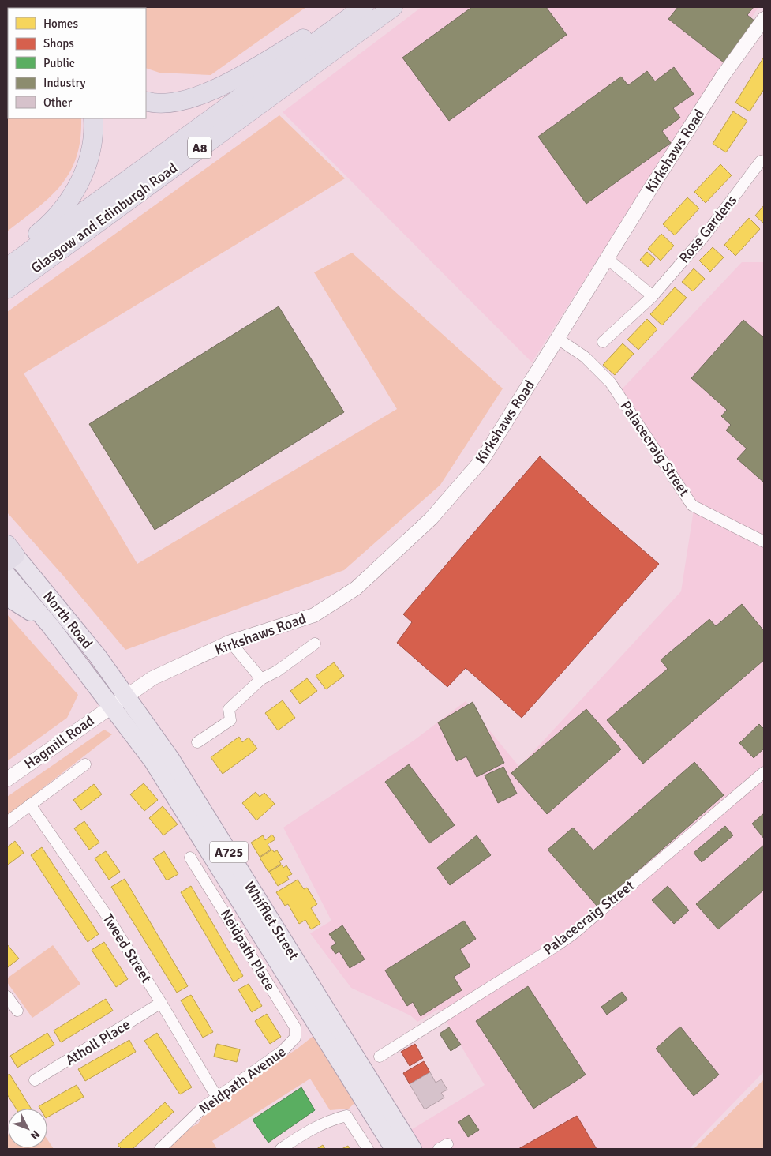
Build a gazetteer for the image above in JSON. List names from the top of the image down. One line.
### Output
{"streets":{"highway":["A8","Glasgow and Edinburgh Road"],"main road":["North Road","A725","Whifflet Street"],"street":["Kirkshaws Road","Rose Gardens","Palacecraig Street","Hagmill Road","Tweed Street","Neidpath Place","Atholl Place","Neidpath Avenue"]},"crossings":[["Kirkshaws Road","Palacecraig Street"],["Kirkshaws Road","North Road"],["Kirkshaws Road","Hagmill Road"],["Kirkshaws Road","Whifflet Street"],["North Road","Hagmill Road"],["North Road","A725"],["North Road","Whifflet Street"],["Hagmill Road","Whifflet Street"],["Tweed Street","Atholl Place"],["Tweed Street","Neidpath Avenue"],["Neidpath Place","Neidpath Avenue"]],"legend":["Homes","Shops","Public","Industry","Other"],"north":"bottom right"}
